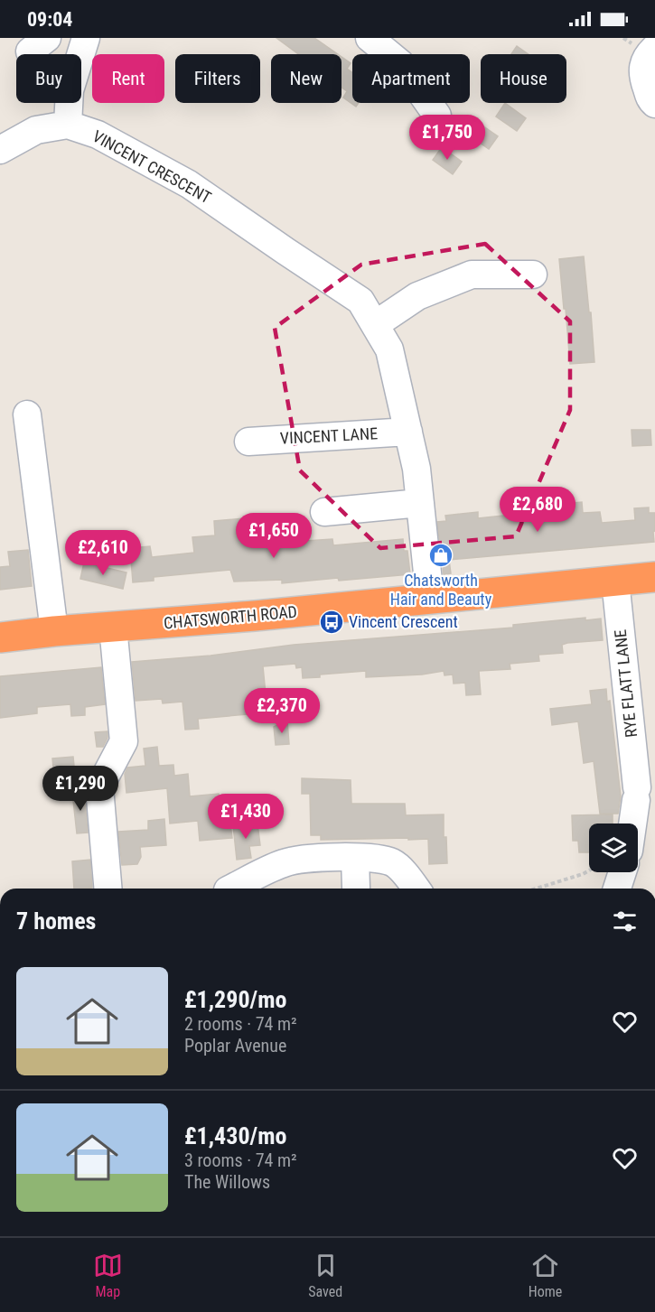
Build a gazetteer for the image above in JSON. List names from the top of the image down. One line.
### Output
{"streets":{"highway":["CHATSWORTH ROAD"],"street":["VINCENT CRESCENT","VINCENT LANE","RYE FLATT LANE"]},"crossings":[["VINCENT CRESCENT","VINCENT LANE"],["VINCENT CRESCENT","CHATSWORTH ROAD"],["CHATSWORTH ROAD","RYE FLATT LANE"]],"places":{"shop":["Chatsworth Hair and Beauty"],"bus stop":["Vincent Crescent"]},"page":{"status":"09:04","chip":["Buy","Rent","Filters","New","Apartment","House"],"price":["£1,750","£2,680","£1,650","£2,610","£2,370","£1,290","£1,430"],"heading":"7 homes","list":[{"name":"£1,290/mo","note":"2 rooms · 74 m² · Poplar Avenue"},{"name":"£1,430/mo","note":"3 rooms · 74 m² · The Willows"}],"tabs":["Map","Saved","Home"]}}
